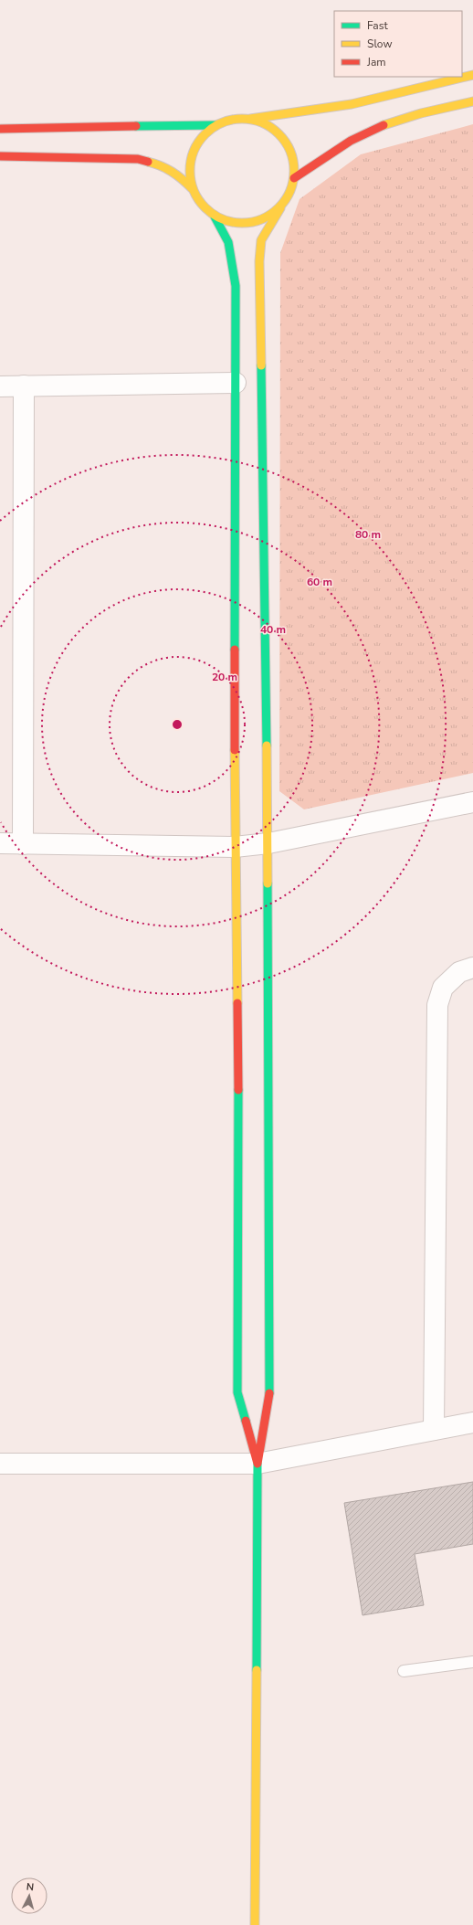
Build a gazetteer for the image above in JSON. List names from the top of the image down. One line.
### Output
{"legend":["Fast","Slow","Jam"],"north":"top","rings":["80 m","60 m","40 m","20 m"]}
